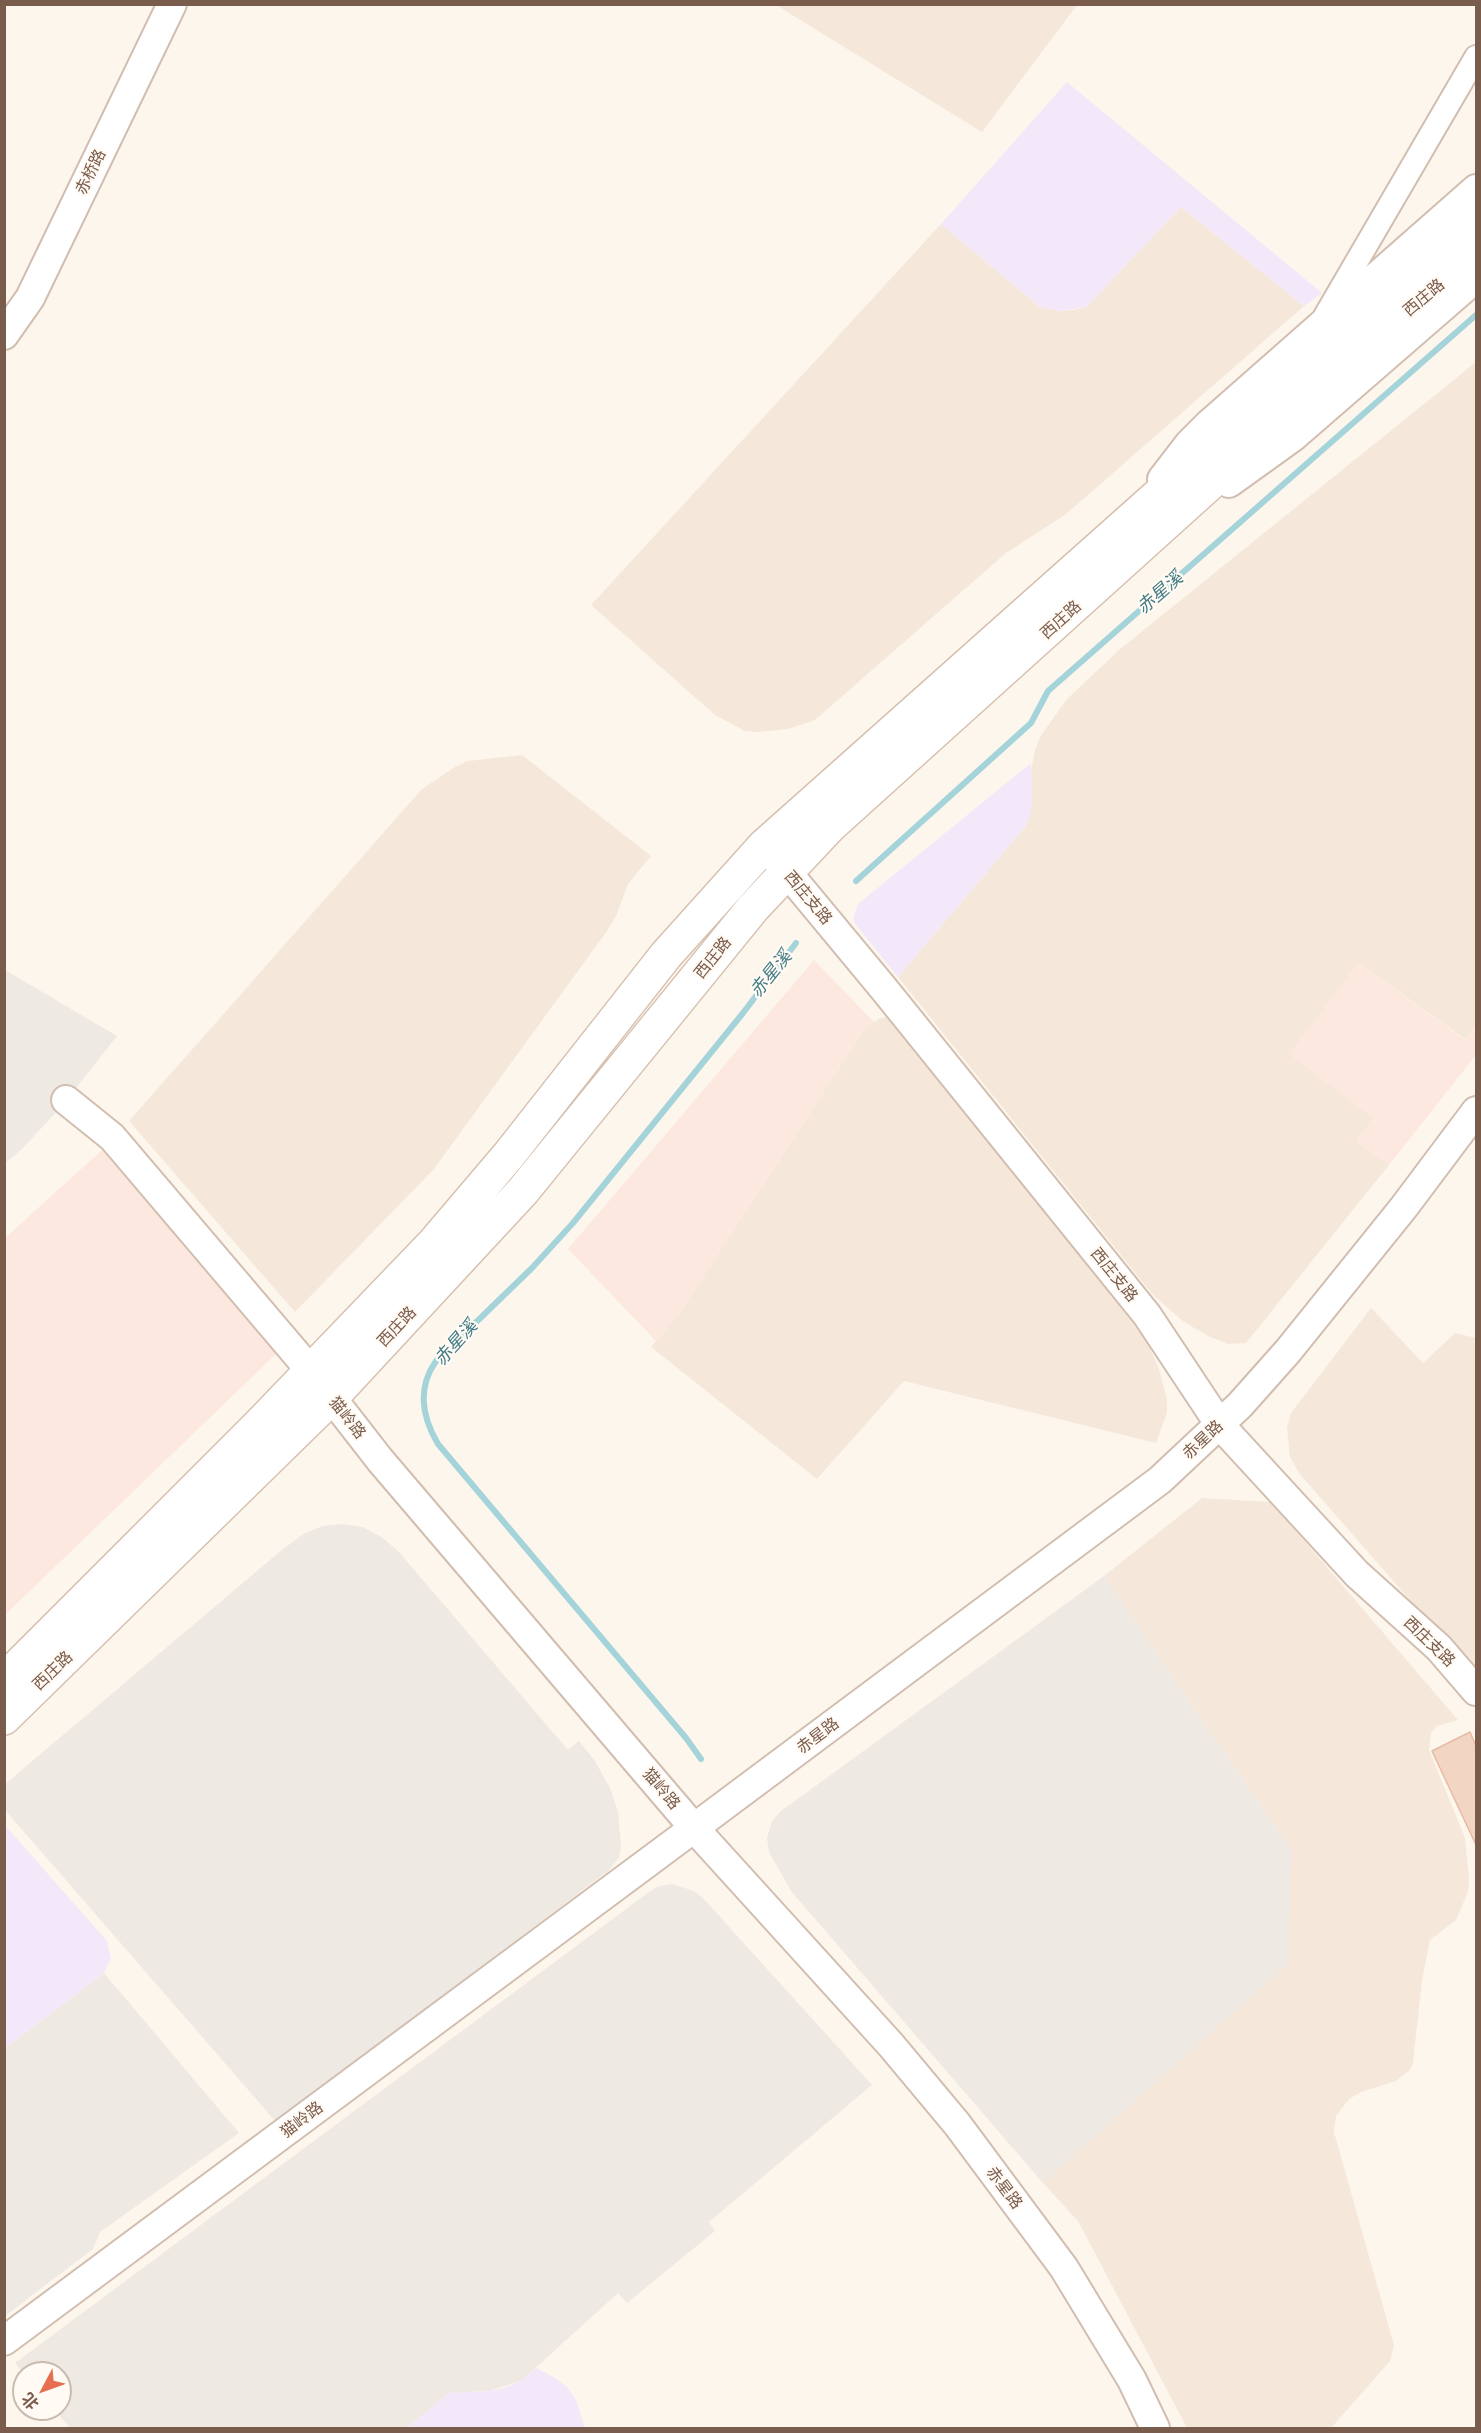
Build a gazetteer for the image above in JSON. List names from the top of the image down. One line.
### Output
{"streets":{"main road":["西庄路"],"street":["赤桥路","西庄支路","猫岭路","赤星路"]},"crossings":[["西庄路","西庄支路"],["西庄路","猫岭路"],["西庄支路","赤星路"],["猫岭路","赤星路"]],"water":["赤星溪"],"north":"bottom left"}
